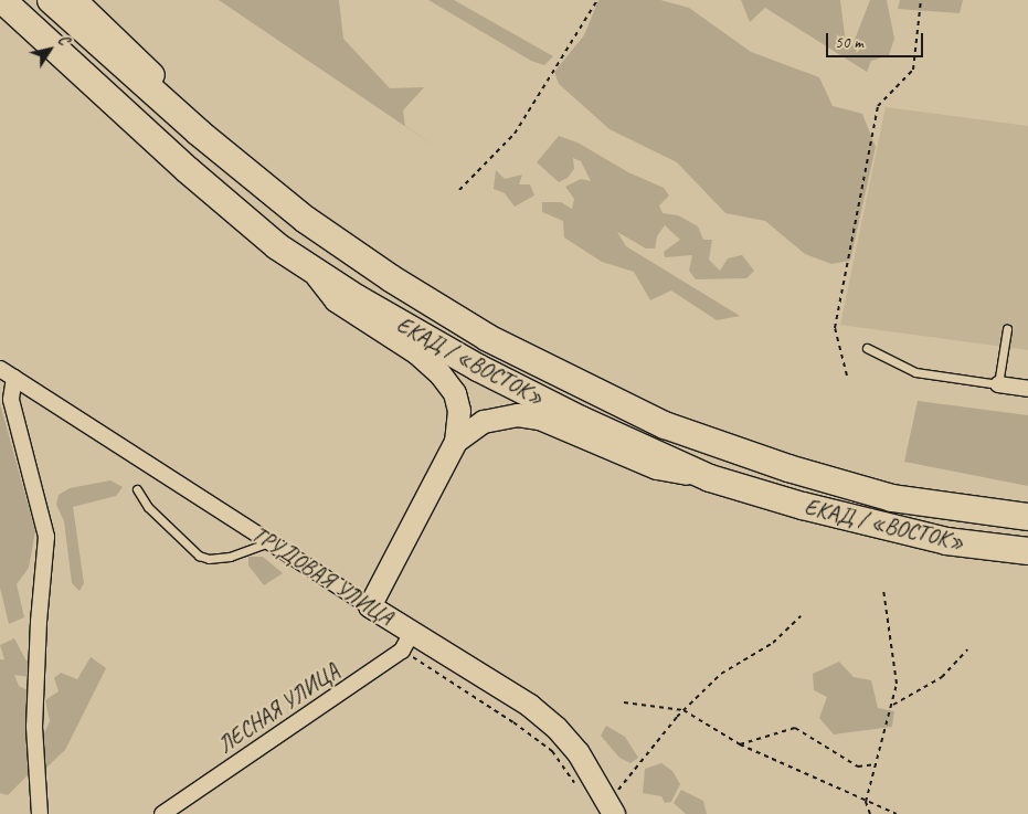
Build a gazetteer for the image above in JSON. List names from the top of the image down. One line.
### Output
{"streets":{"highway":["ЕКАД / «ВОСТОК»"],"main road":["ТРУДОВАЯ УЛИЦА"],"street":["ЛЕСНАЯ УЛИЦА"]},"crossings":[["ТРУДОВАЯ УЛИЦА","ЛЕСНАЯ УЛИЦА"]],"scale_bar":"50 m","north":"top right"}
